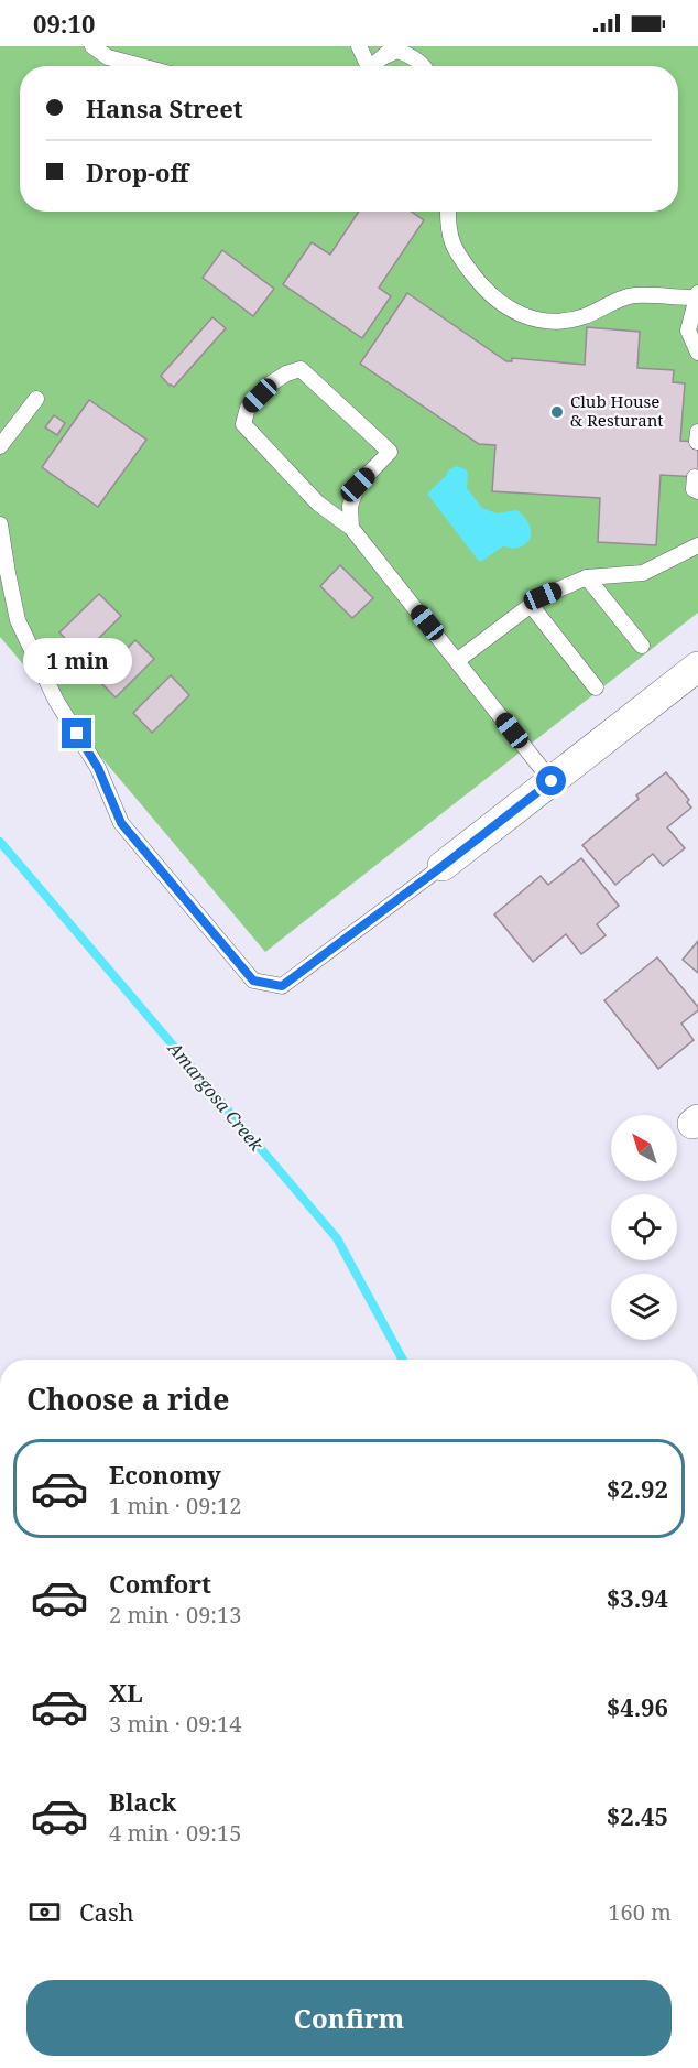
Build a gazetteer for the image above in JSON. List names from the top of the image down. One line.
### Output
{"water":["Amargosa Creek"],"places":["Club House & Resturant"],"north":"top left","page":{"status":"09:10","banner":["Hansa Street","Drop-off"],"bubble":"1 min","heading":"Choose a ride","list":[{"name":"Economy","note":"1 min · 09:12","value":"$2.92"},{"name":"Comfort","note":"2 min · 09:13","value":"$3.94"},{"name":"XL","note":"3 min · 09:14","value":"$4.96"},{"name":"Black","note":"4 min · 09:15","value":"$2.45"}],"pay":["Cash","160 m"],"buttons":"Confirm"}}
